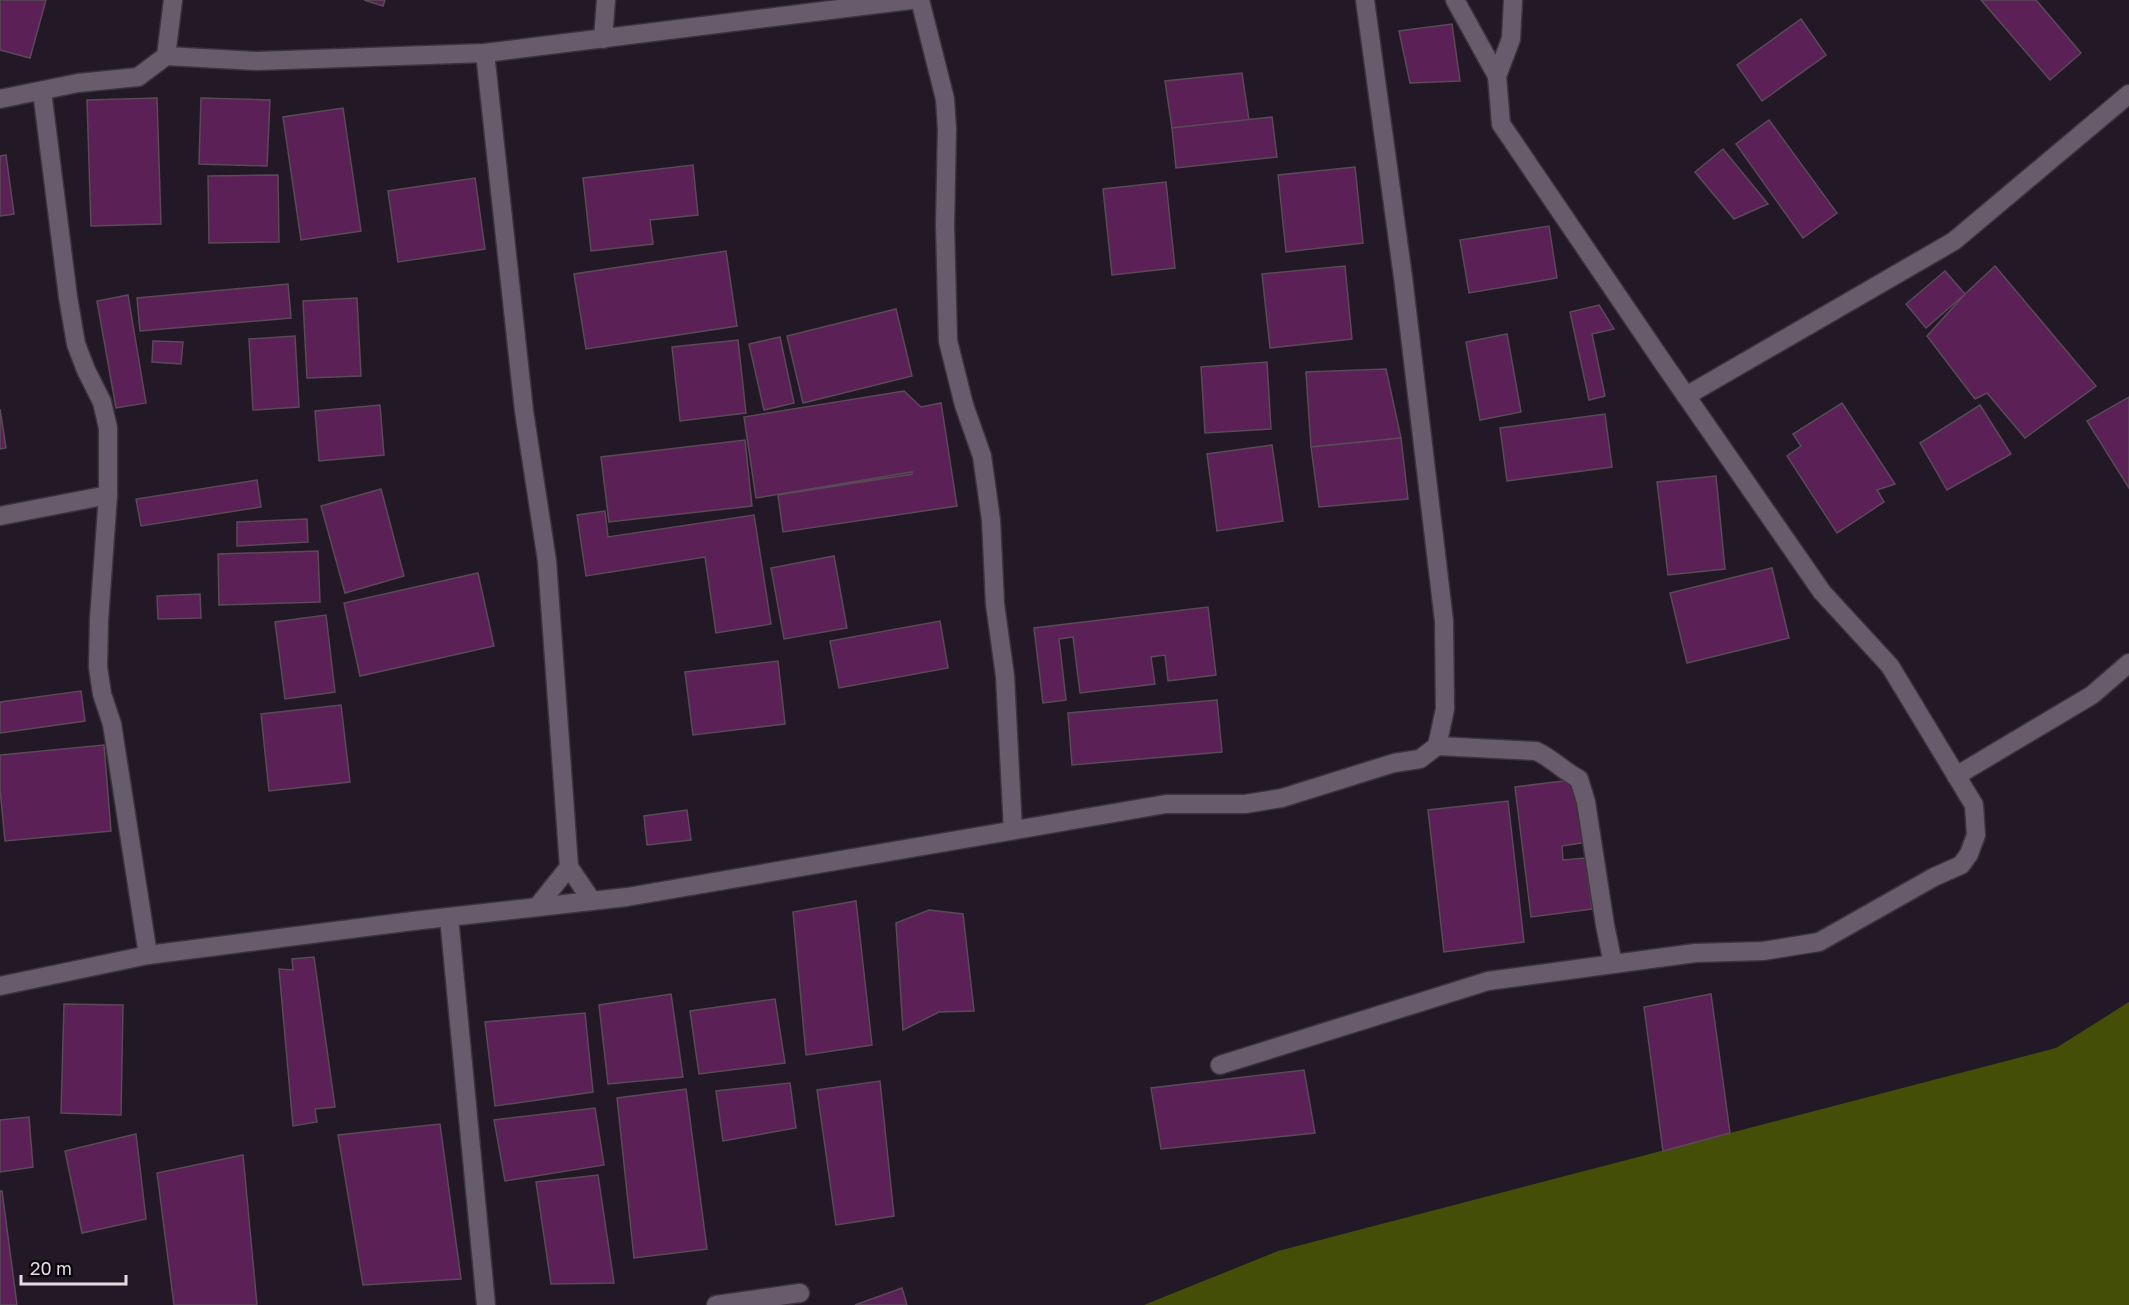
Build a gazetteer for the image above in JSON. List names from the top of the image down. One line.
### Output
{"scale_bar":"20 m"}
